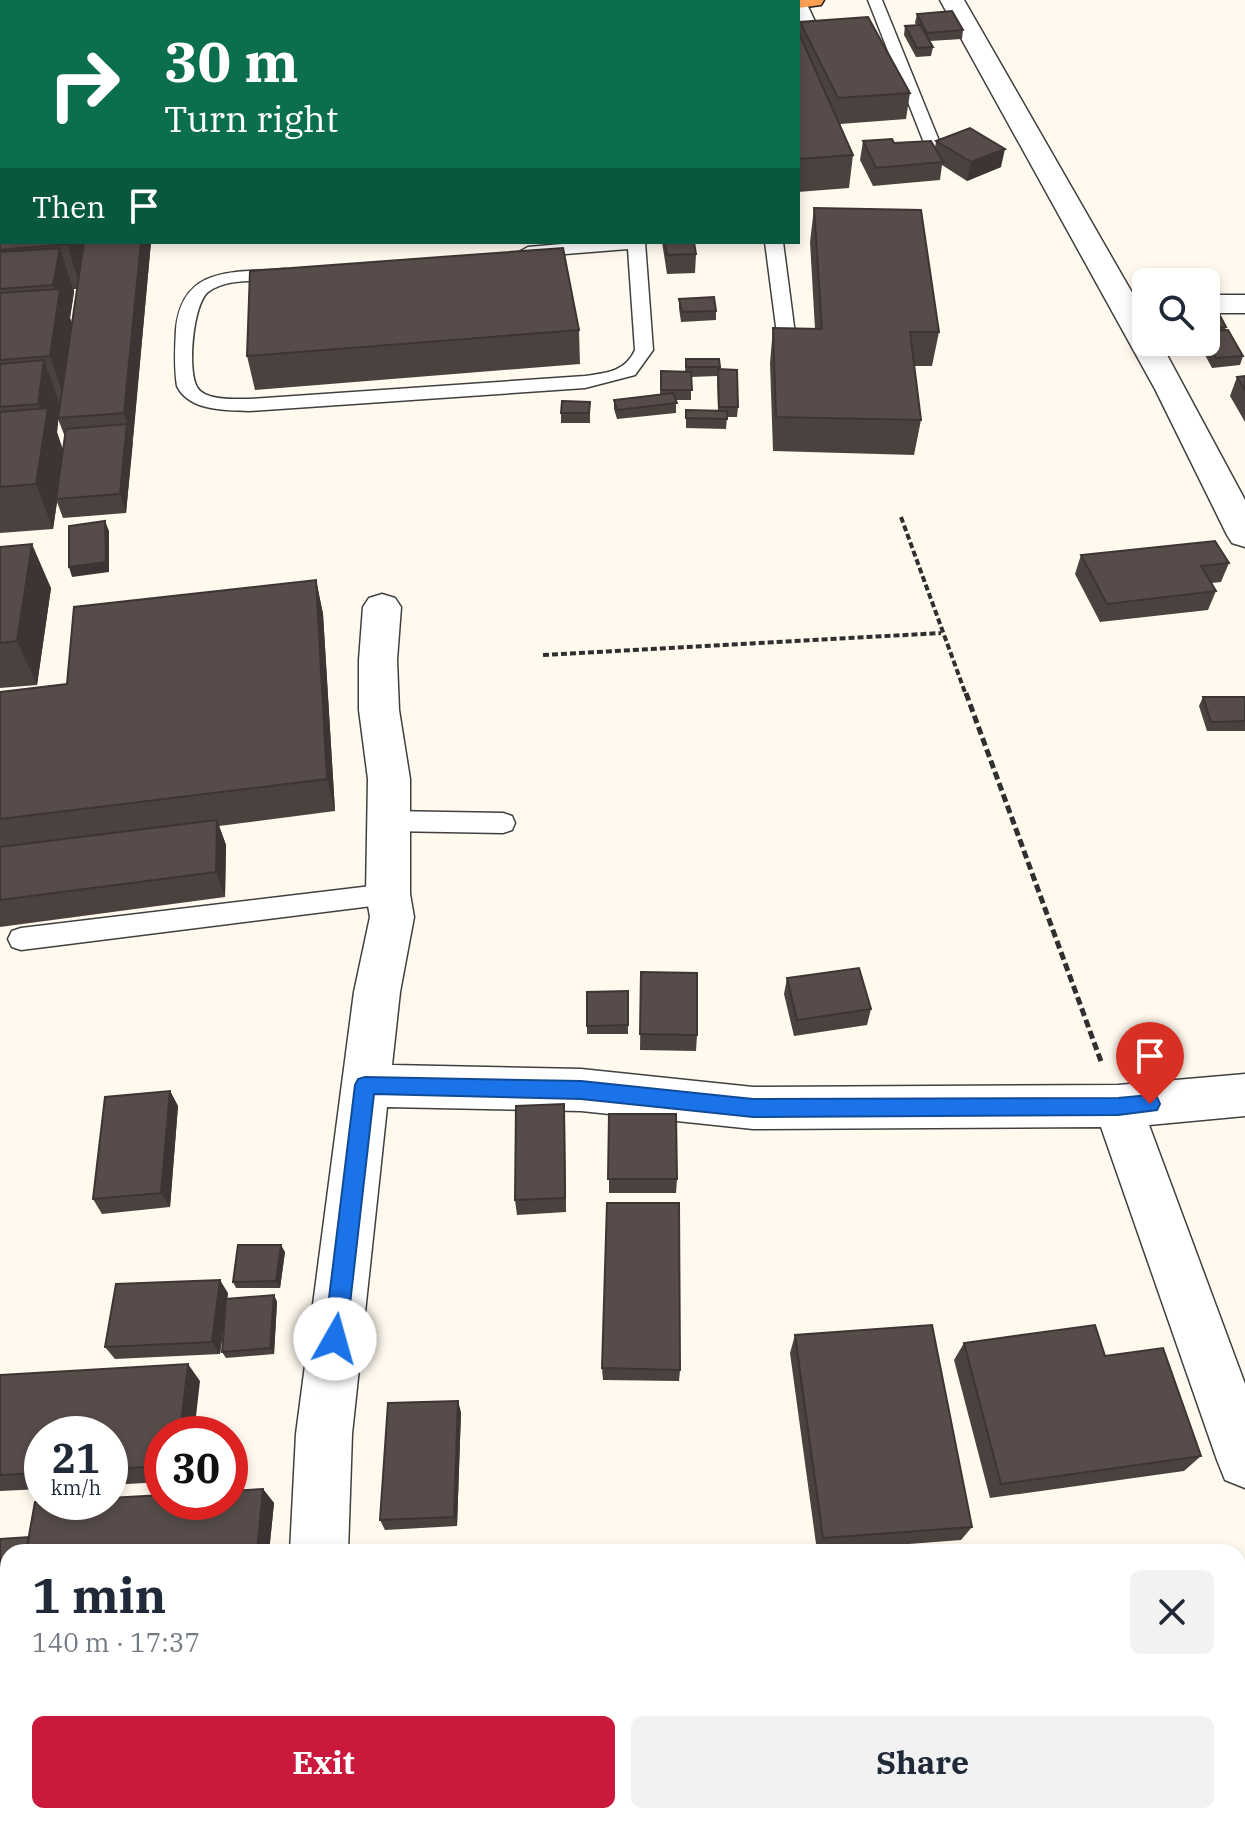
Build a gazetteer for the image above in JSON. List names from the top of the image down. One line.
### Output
{"page":{"turn":["30 m","Turn right"],"then":"Then","speed":"21 km/h","limit":"30","heading":["1 min","140 m · 17:37"],"buttons":["Exit","Share"]}}
